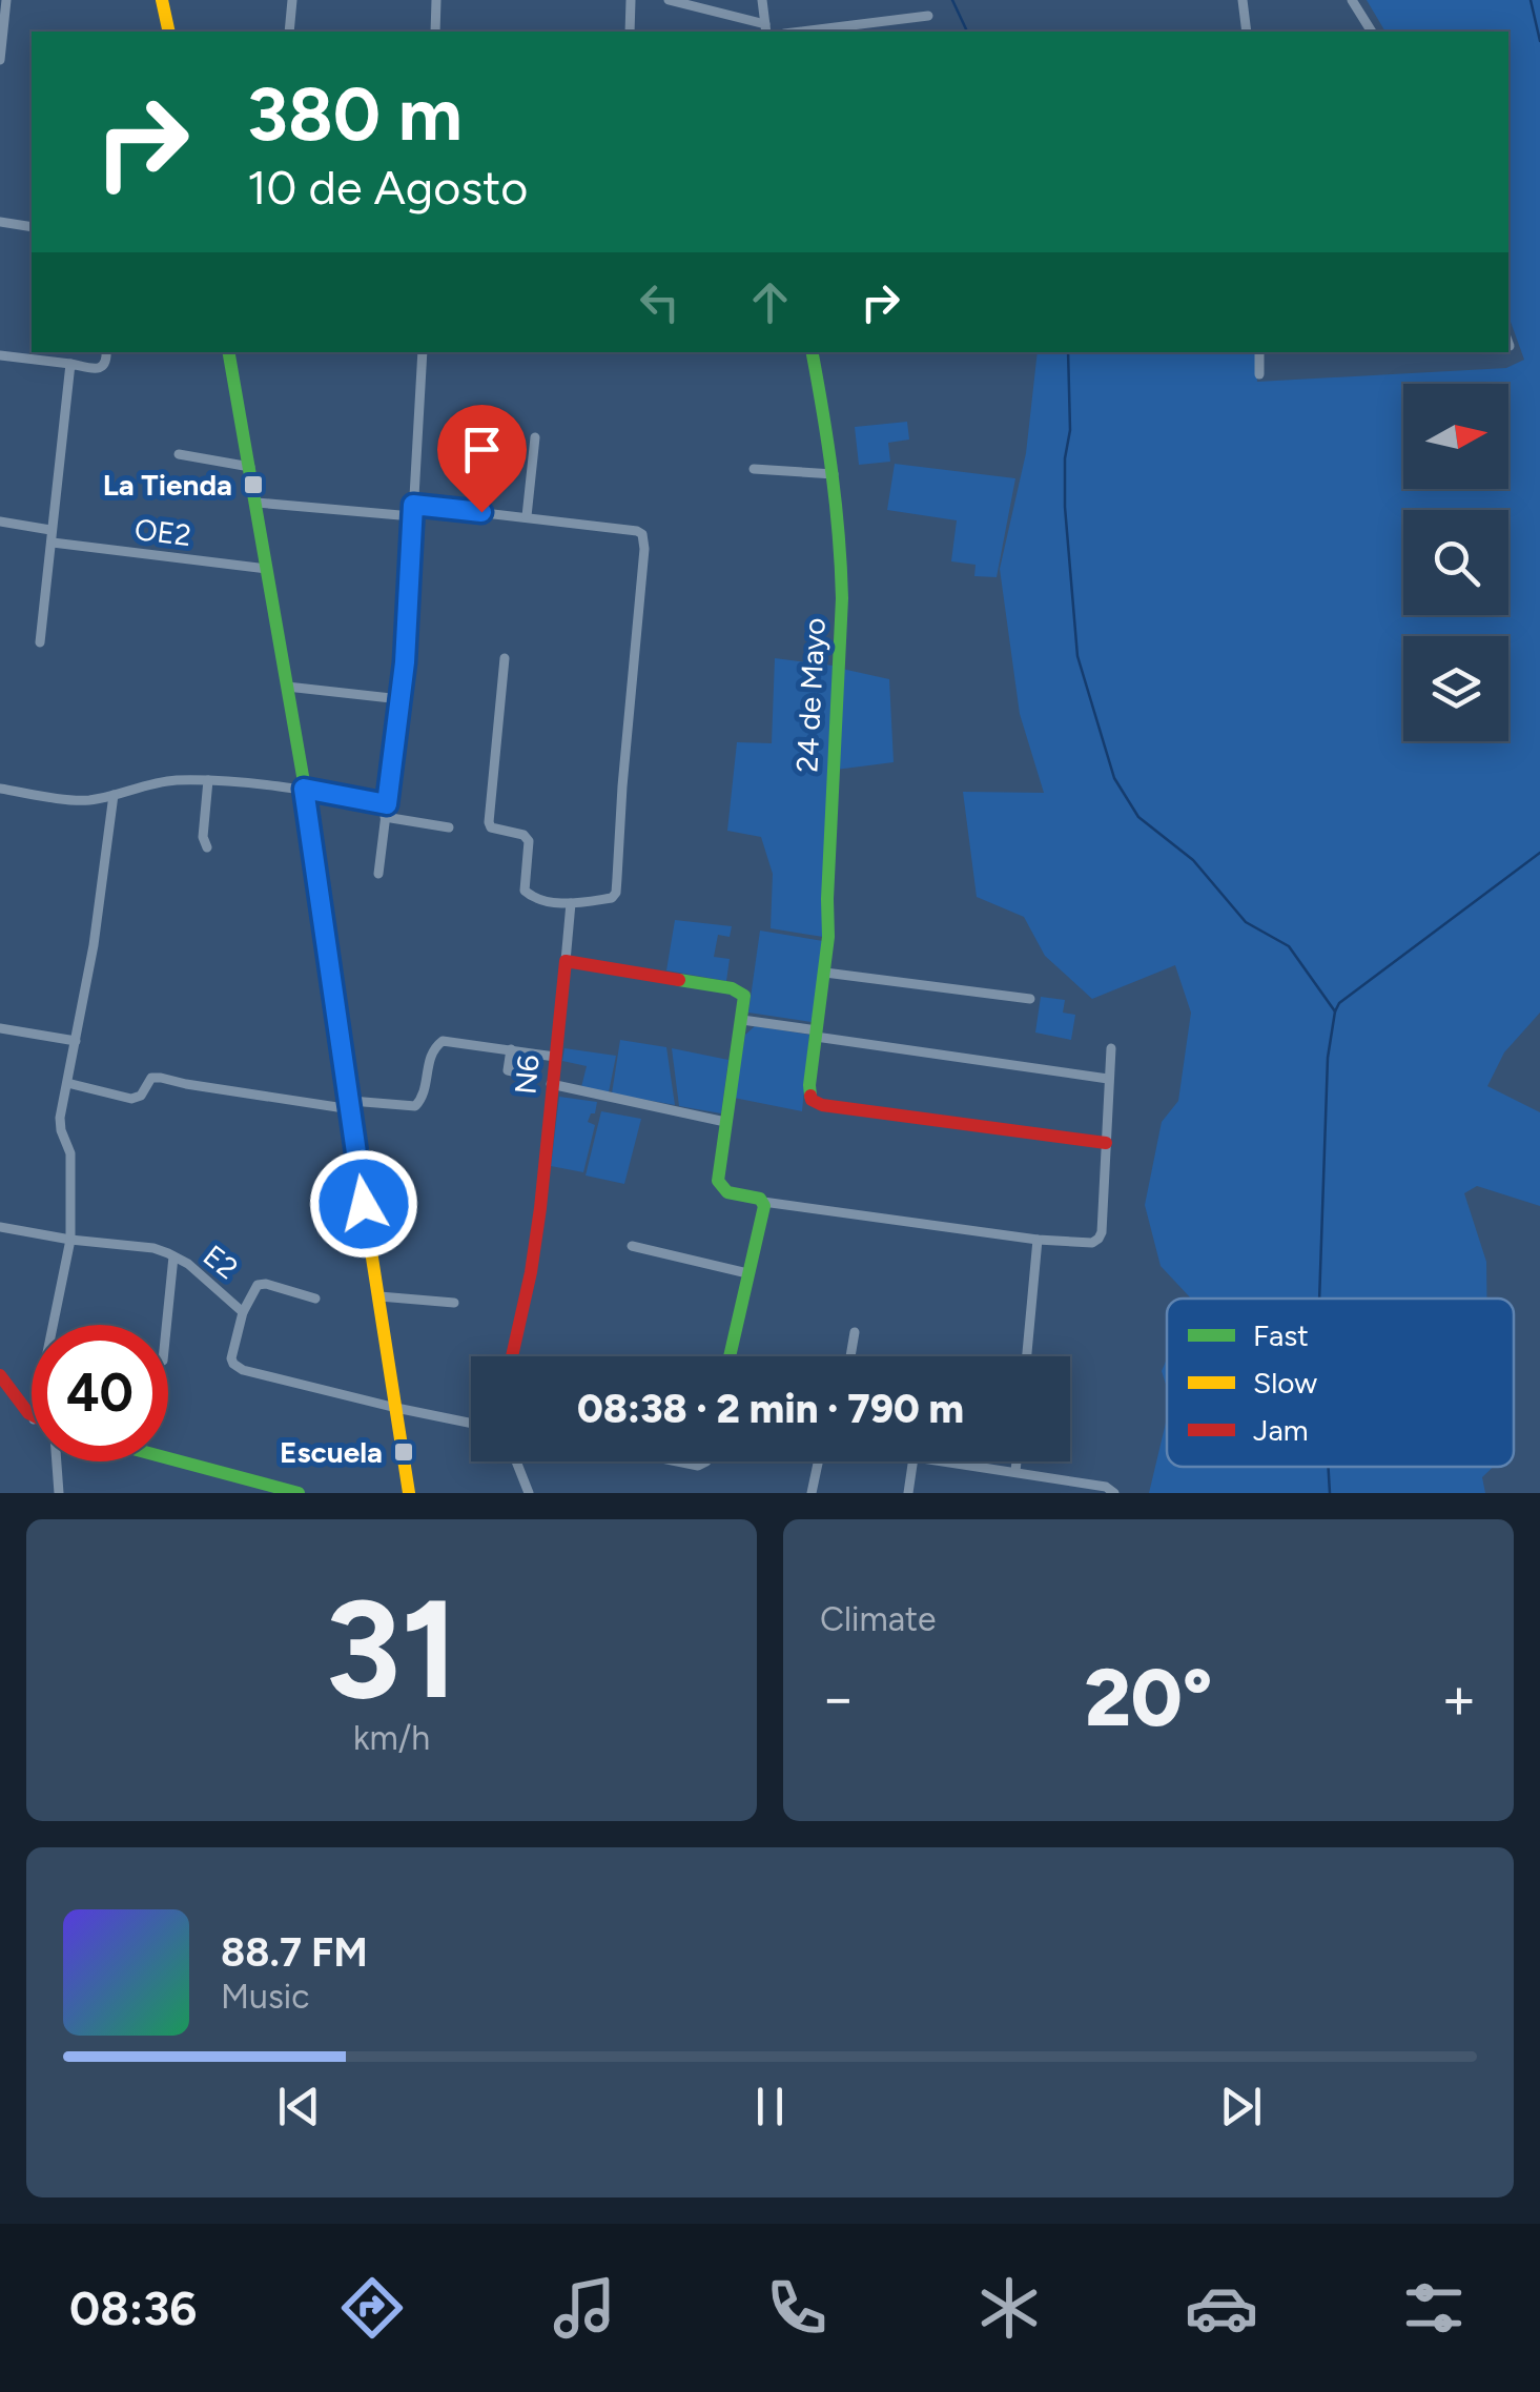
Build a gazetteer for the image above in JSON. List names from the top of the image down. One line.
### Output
{"streets":{"street":["OE2","24 de Mayo","N6","E2"]},"places":{"transit":["La Tienda","Escuela"]},"legend":["Fast","Slow","Jam"],"north":"right","page":{"turn":["380 m","10 de Agosto"],"limit":"40","trip":"08:38 · 2 min · 790 m","tile":[["31","km/h"],"Climate"],"heat":["−","20°","+"],"song":["88.7 FM","Music"],"tabs":"08:36"}}
